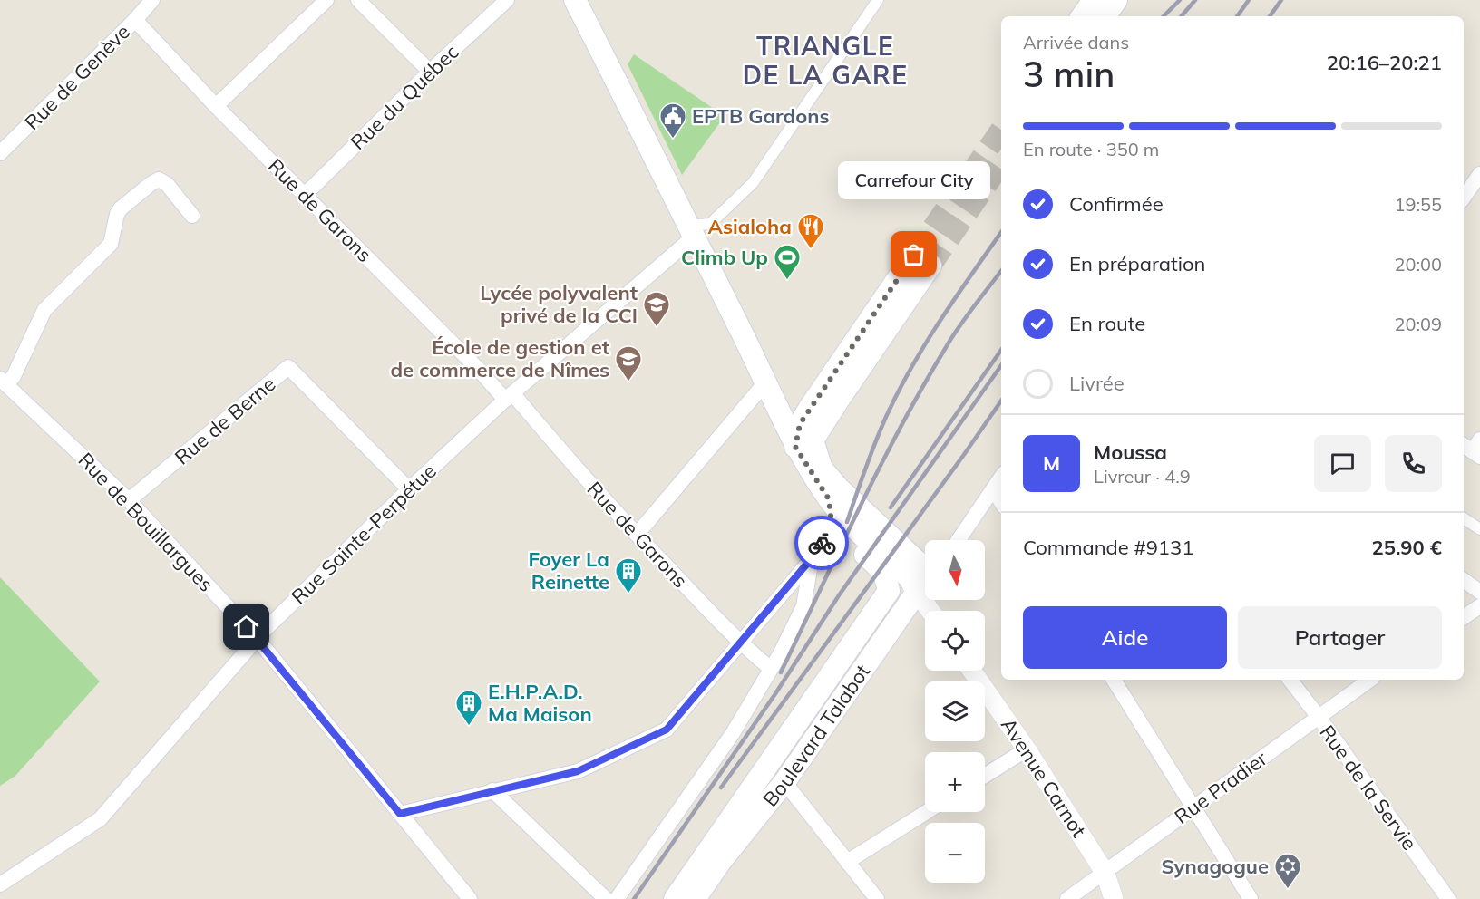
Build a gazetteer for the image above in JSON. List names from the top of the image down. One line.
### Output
{"streets":{"main road":["Boulevard Talabot"],"street":["Rue de Genève","Rue du Québec","Rue de Garons","Rue de Berne","Rue de Bouillargues","Rue Sainte-Perpétue","Avenue Carnot","Rue Pradier","Rue de la Servie"]},"crossings":[["Rue de Genève","Rue de Garons"],["Rue du Québec","Rue de Garons"],["Rue de Garons","Rue Sainte-Perpétue"],["Rue de Berne","Rue de Bouillargues"],["Rue de Berne","Rue Sainte-Perpétue"],["Rue de Bouillargues","Rue Sainte-Perpétue"],["Avenue Carnot","Rue Pradier"],["Rue Pradier","Rue de la Servie"]],"districts":["TRIANGLE DE LA GARE"],"places":{"public building":["EPTB Gardons"],"restaurant":["Asialoha"],"other":["Carrefour City"],"sports":["Climb Up"],"school or university":["Lycée polyvalent privé de la CCI","École de gestion et de commerce de Nîmes"],"building":["Foyer La Reinette","E.H.P.A.D. Ma Maison"],"synagogue":["Synagogue"]},"north":"bottom","page":{"heading":["3 min","Arrivée dans","20:16–20:21"],"panel":["Moussa","Livreur · 4.9","Commande #9131","25.90 €"],"bar":"En route · 350 m","bubble":"Carrefour City","list":[["Confirmée","19:55"],["En préparation","20:00"],["En route","20:09"],"Livrée"],"round":"M","map_buttons":["+","−"],"buttons":["Aide","Partager"]}}
